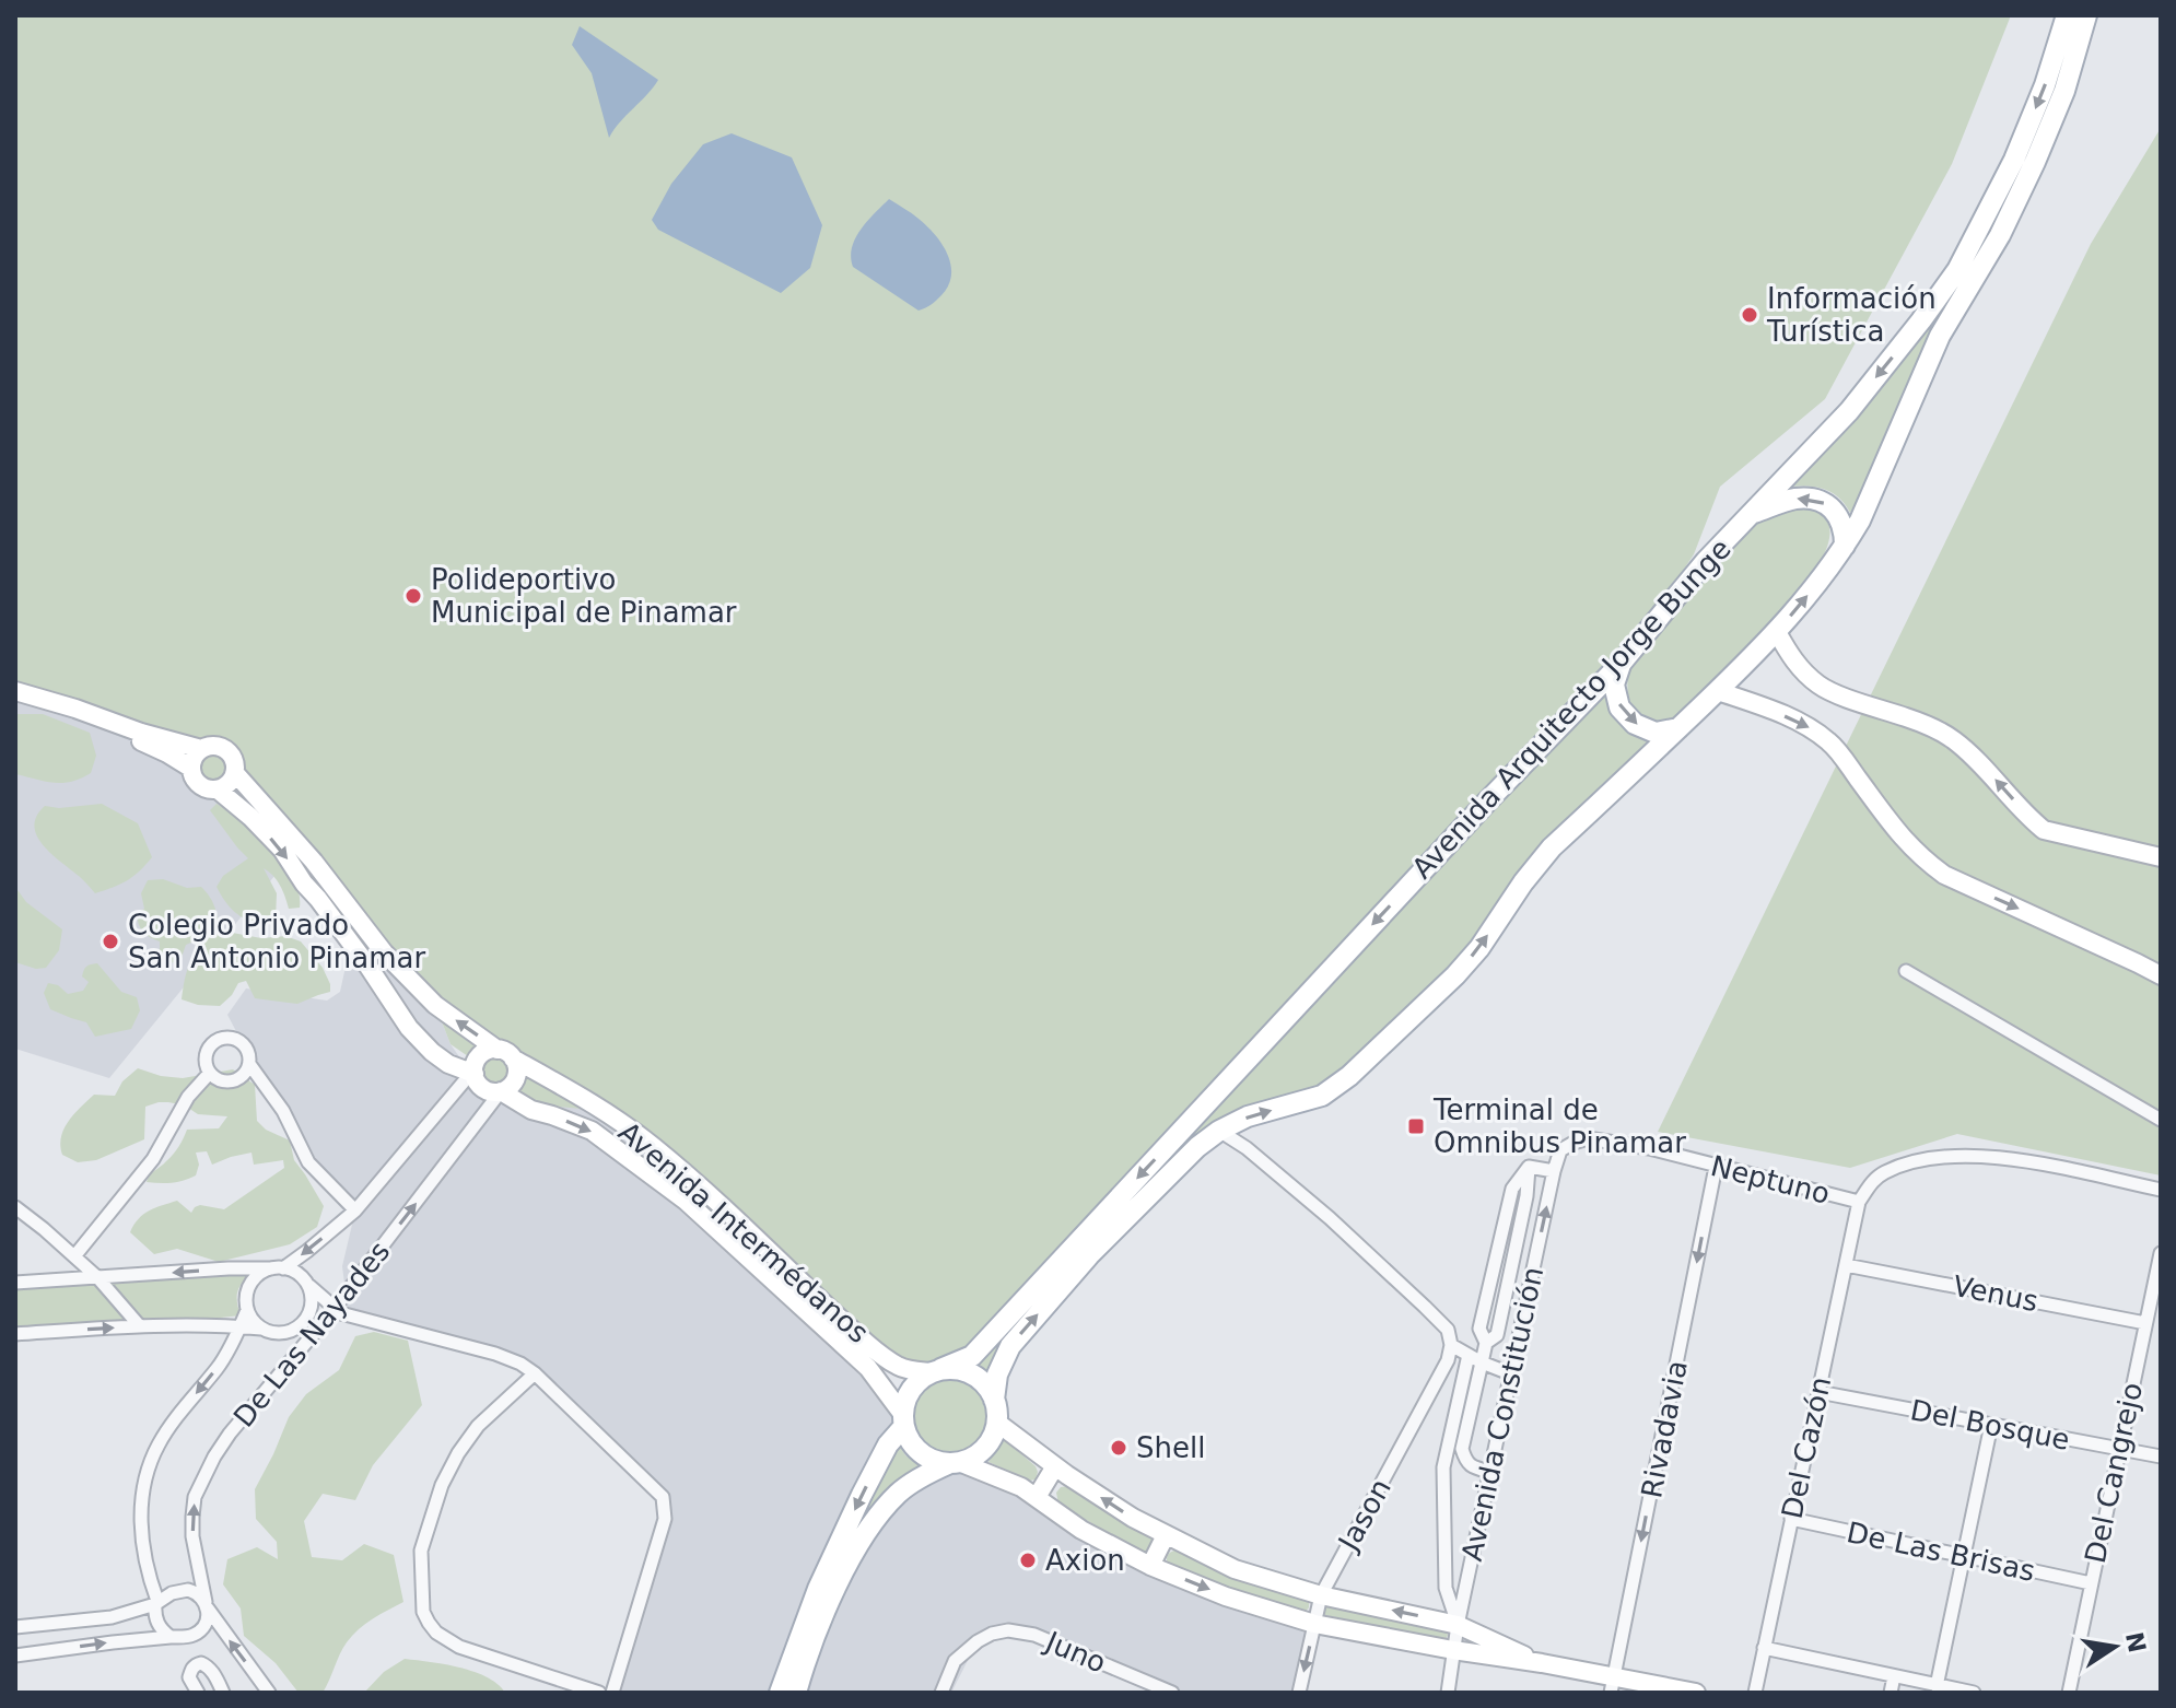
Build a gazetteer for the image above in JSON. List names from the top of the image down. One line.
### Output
{"streets":{"main road":["Avenida Arquitecto Jorge Bunge","Avenida Intermédanos"],"street":["Neptuno","Venus","De Las Nayades","Avenida Constitución","Del Bosque","Rivadavia","Del Cazón","Del Cangrejo","Jason","De Las Brisas","Juno"]},"crossings":[["Avenida Arquitecto Jorge Bunge","Avenida Intermédanos"],["Neptuno","Avenida Constitución"],["Neptuno","Rivadavia"],["Neptuno","Del Cazón"],["Avenida Intermédanos","De Las Nayades"],["Venus","Del Cazón"],["Venus","Del Cangrejo"],["Del Bosque","Del Cazón"],["Del Bosque","Del Cangrejo"],["Del Cazón","De Las Brisas"],["Del Cangrejo","De Las Brisas"]],"one_way":["Avenida Constitución","Rivadavia"],"places":{"other":["Información Turística","Polideportivo Municipal de Pinamar","Colegio Privado San Antonio Pinamar","Shell","Axion"],"transit":["Terminal de Omnibus Pinamar"]},"north":"right"}
